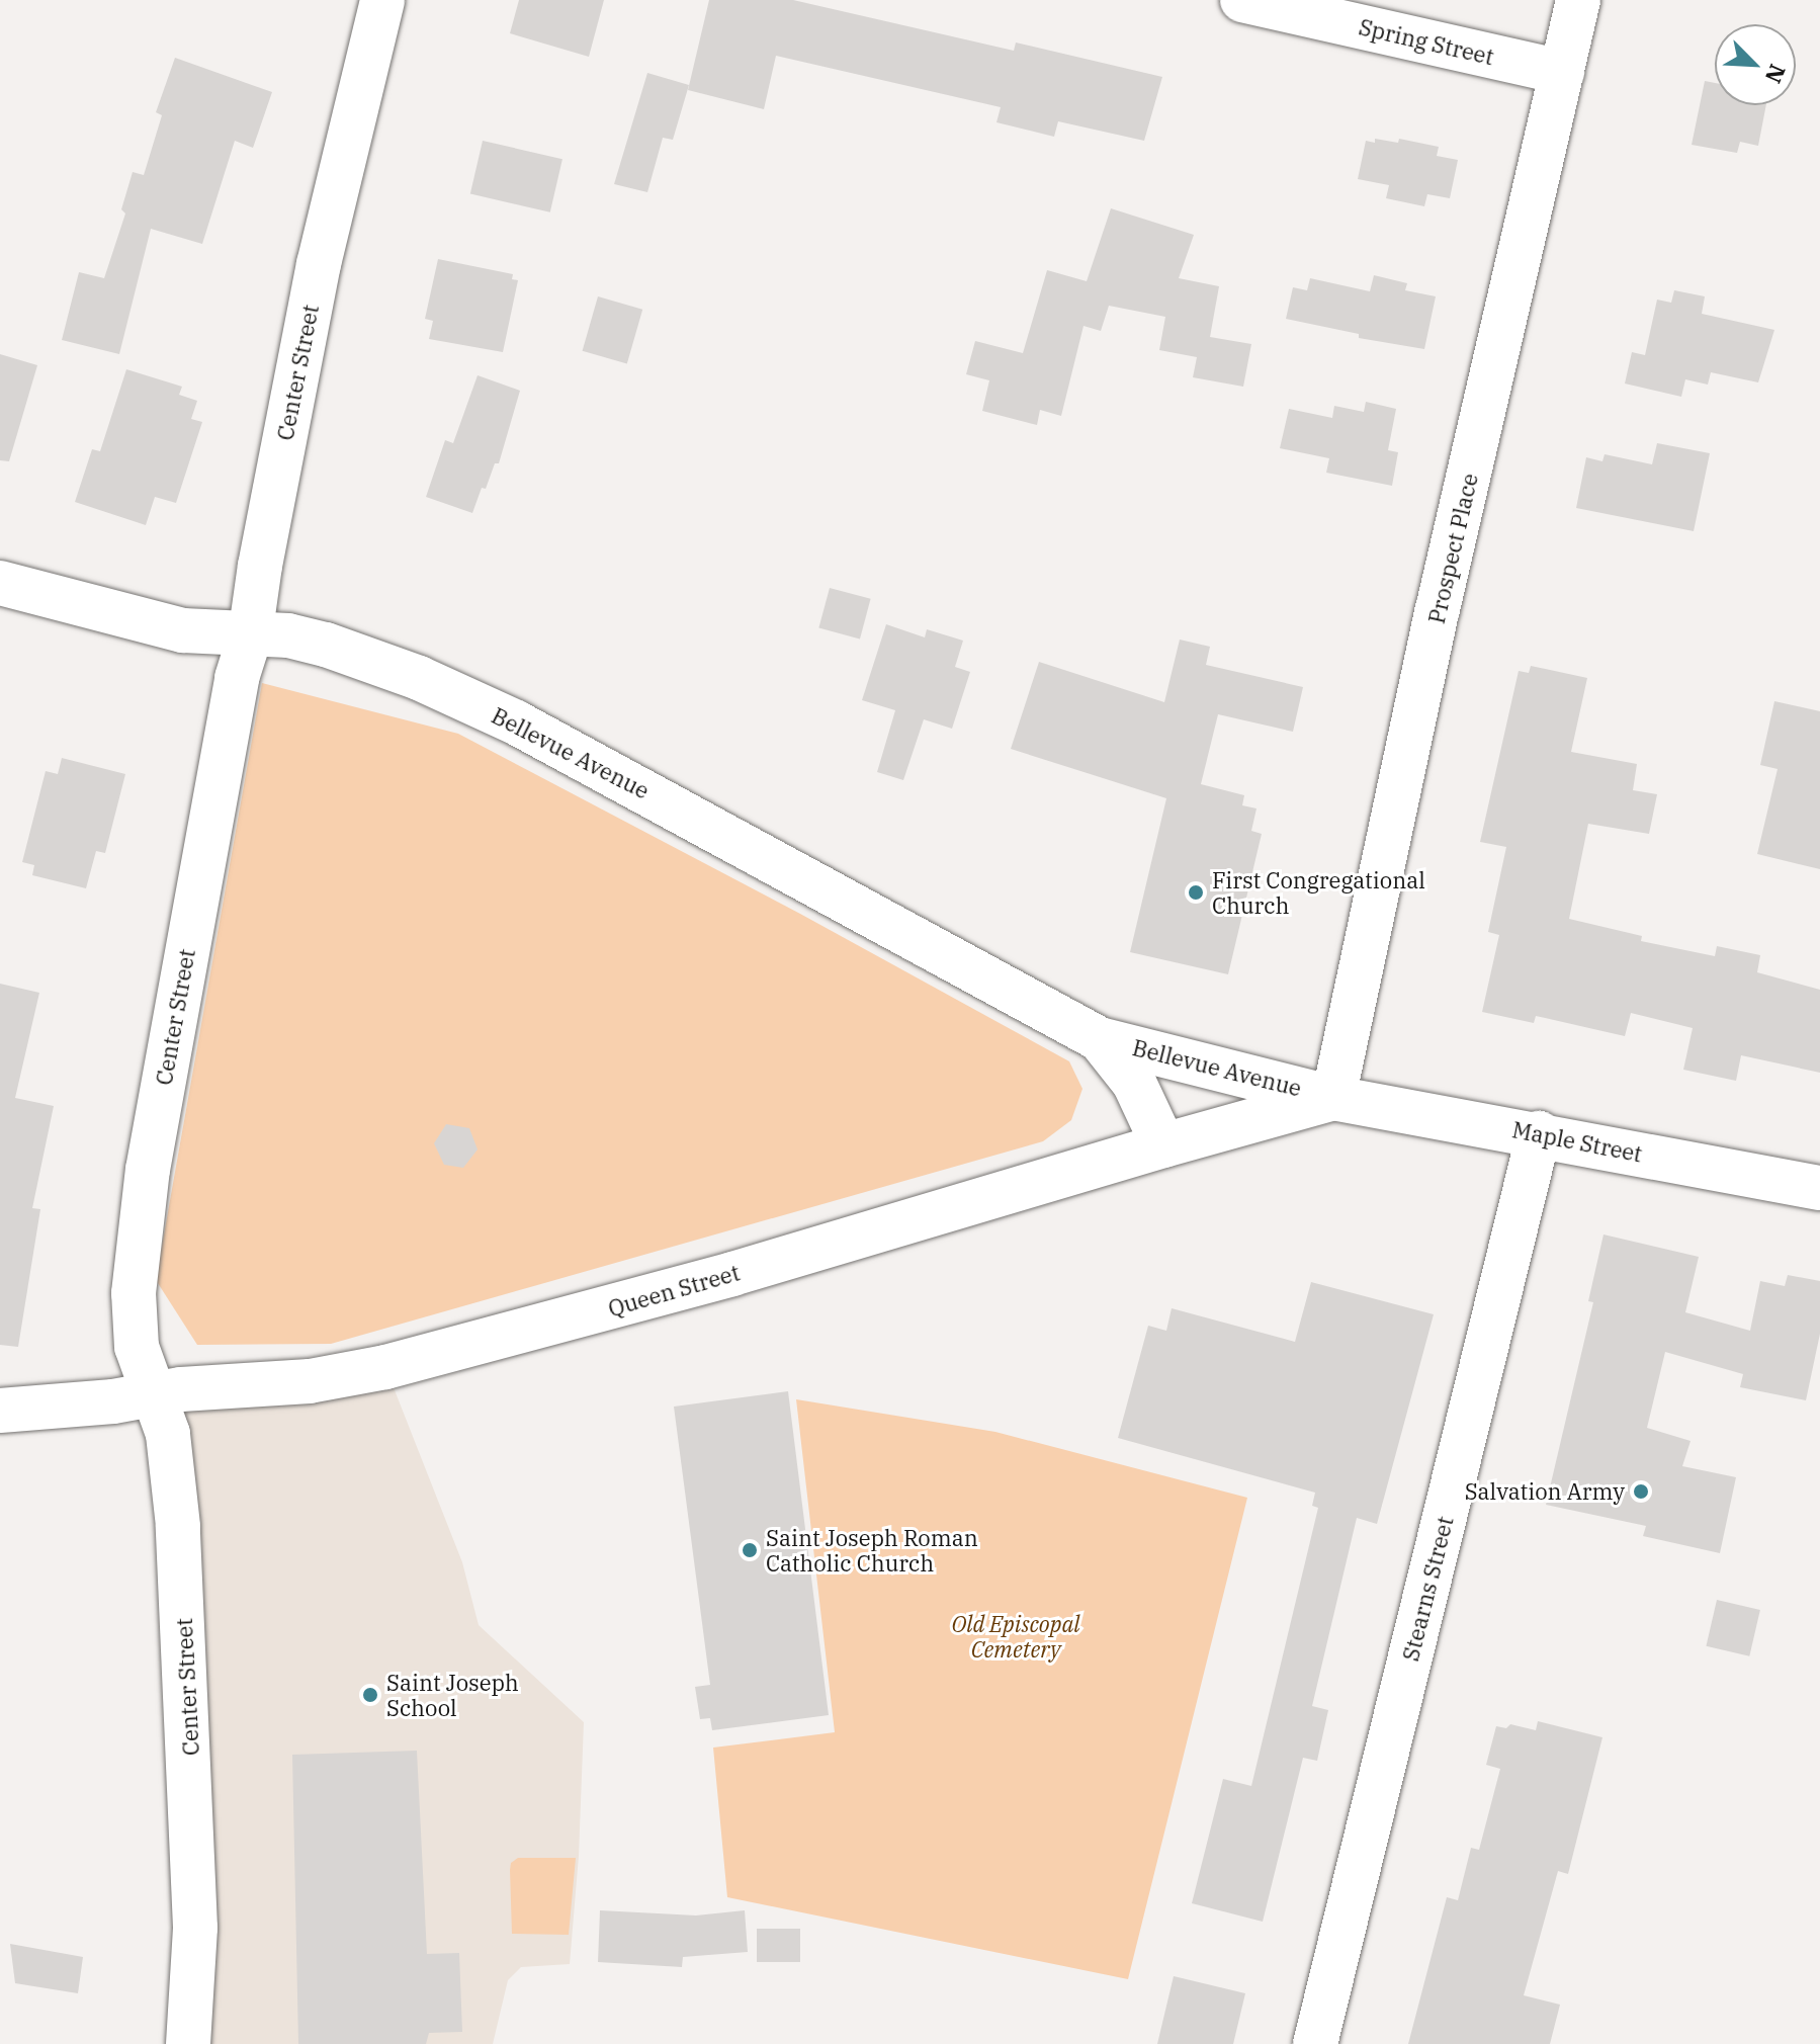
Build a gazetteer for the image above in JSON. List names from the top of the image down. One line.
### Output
{"streets":{"street":["Spring Street","Center Street","Prospect Place","Bellevue Avenue","Maple Street","Queen Street","Stearns Street"]},"crossings":[["Spring Street","Prospect Place"],["Center Street","Bellevue Avenue"],["Center Street","Queen Street"],["Prospect Place","Bellevue Avenue"],["Prospect Place","Maple Street"],["Prospect Place","Queen Street"],["Bellevue Avenue","Maple Street"],["Bellevue Avenue","Queen Street"],["Maple Street","Queen Street"],["Maple Street","Stearns Street"]],"parks":["Old Episcopal Cemetery"],"places":["First Congregational Church","Salvation Army","Saint Joseph Roman Catholic Church","Saint Joseph School"],"north":"bottom right"}
